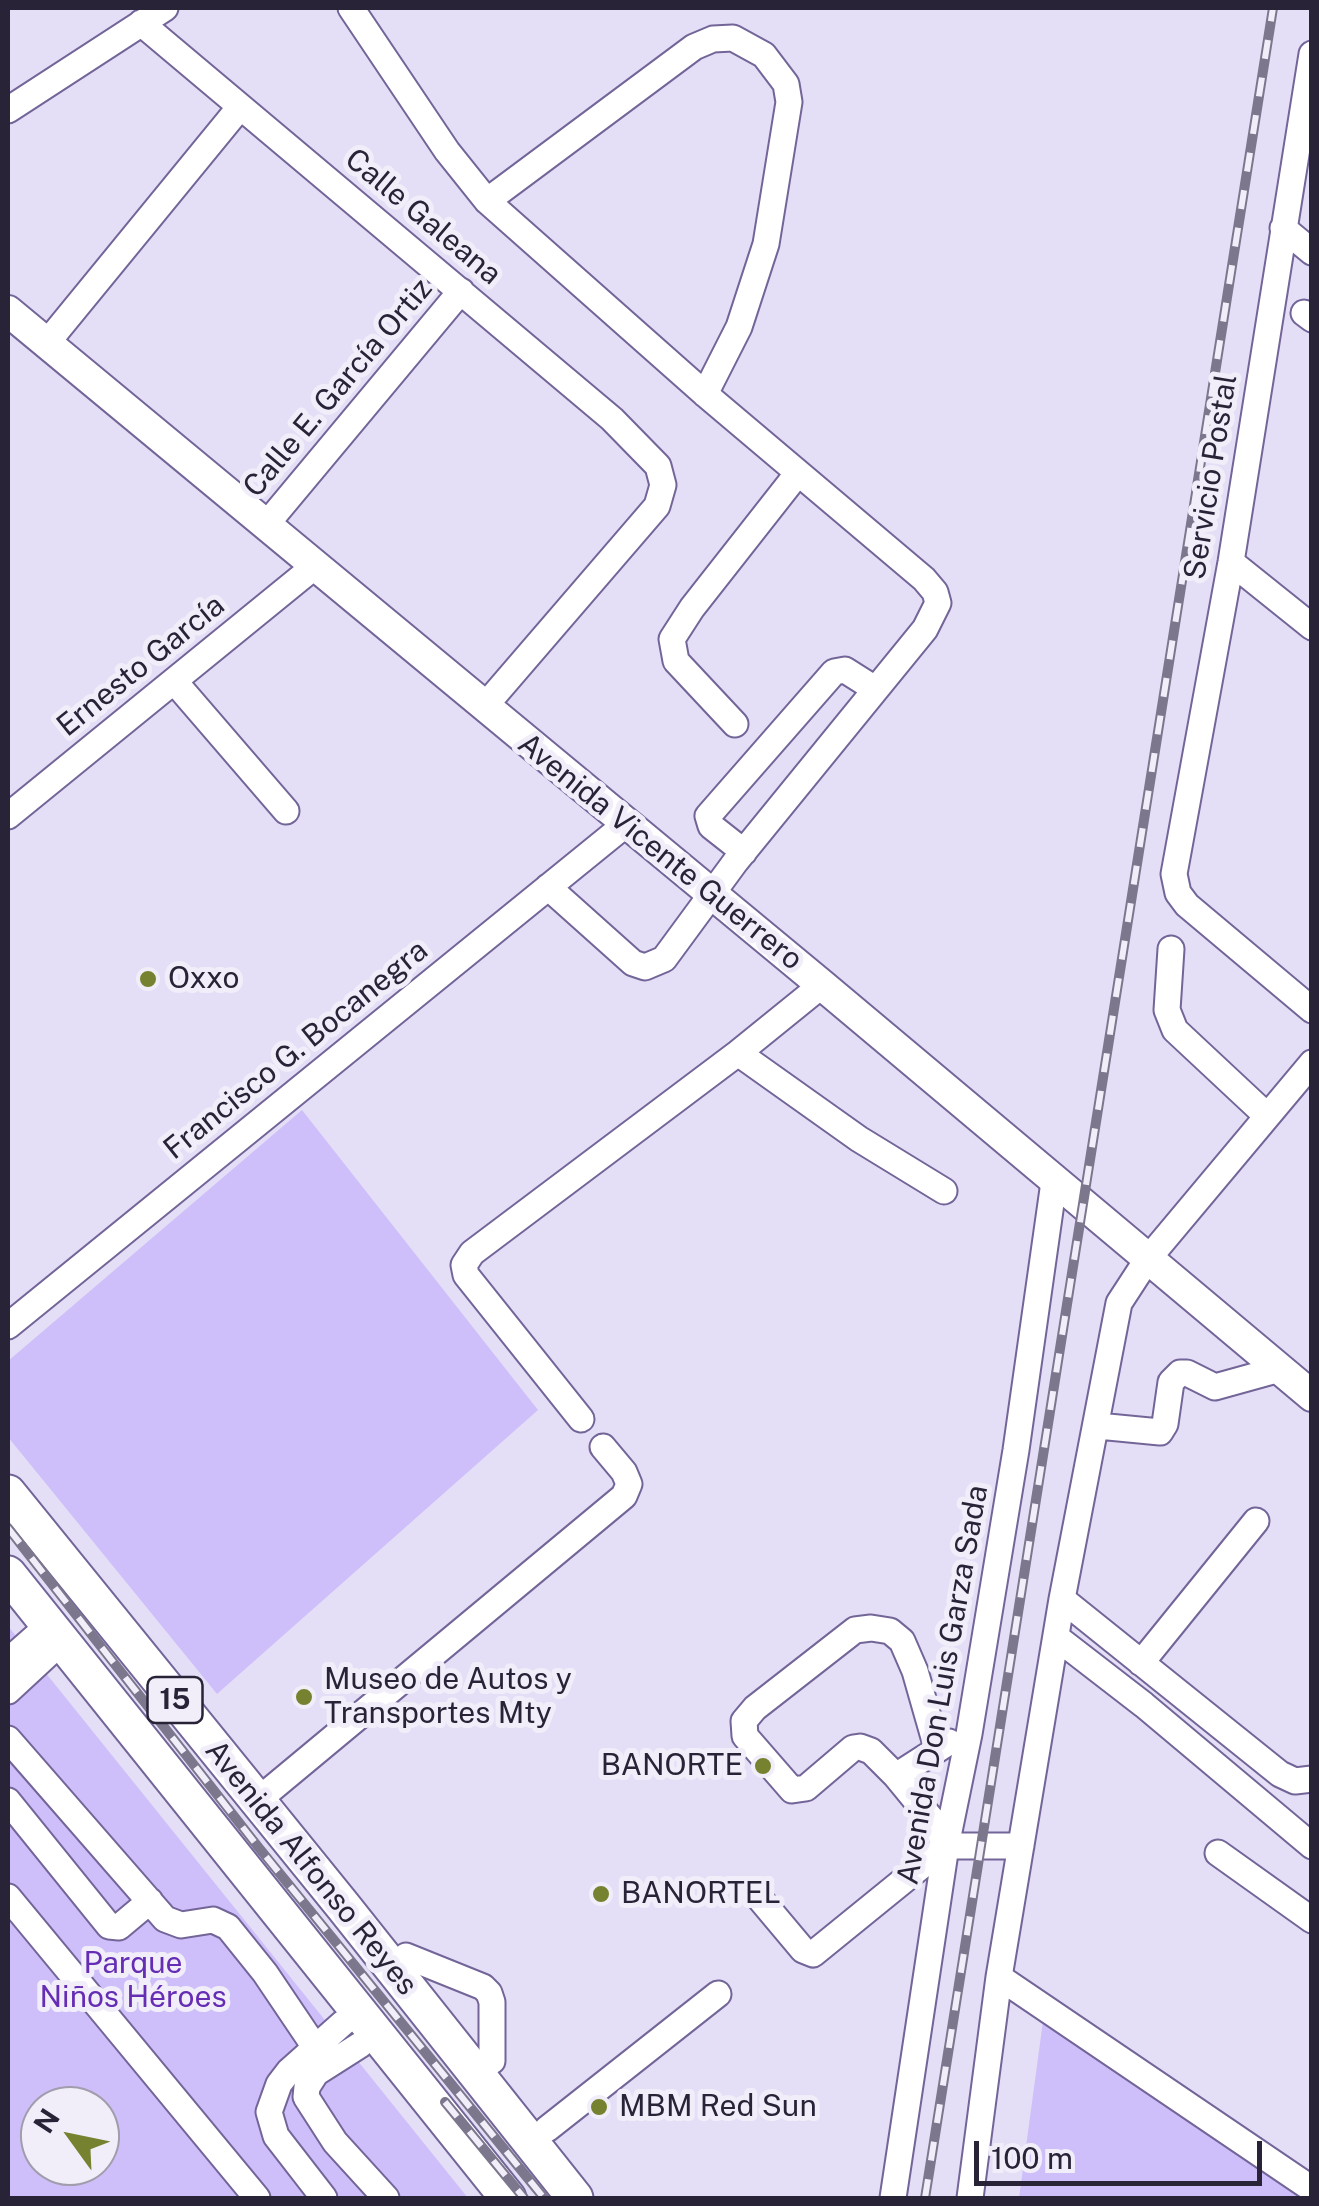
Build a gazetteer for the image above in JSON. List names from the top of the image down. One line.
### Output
{"streets":{"highway":["15","Avenida Alfonso Reyes"],"main road":["Avenida Vicente Guerrero"],"street":["Calle Galeana","Calle E. García Ortiz","Servicio Postal","Ernesto García","Francisco G. Bocanegra","Avenida Don Luis Garza Sada"]},"crossings":[["Calle Galeana","Calle E. García Ortiz"],["Calle Galeana","Avenida Vicente Guerrero"],["Calle E. García Ortiz","Avenida Vicente Guerrero"],["Ernesto García","Avenida Vicente Guerrero"],["Avenida Vicente Guerrero","Francisco G. Bocanegra"],["Avenida Vicente Guerrero","Avenida Don Luis Garza Sada"]],"parks":["Parque Niños Héroes"],"places":["Oxxo","Museo de Autos y Transportes Mty","BANORTE","BANORTEL","MBM Red Sun"],"scale_bar":"100 m","north":"top left"}
